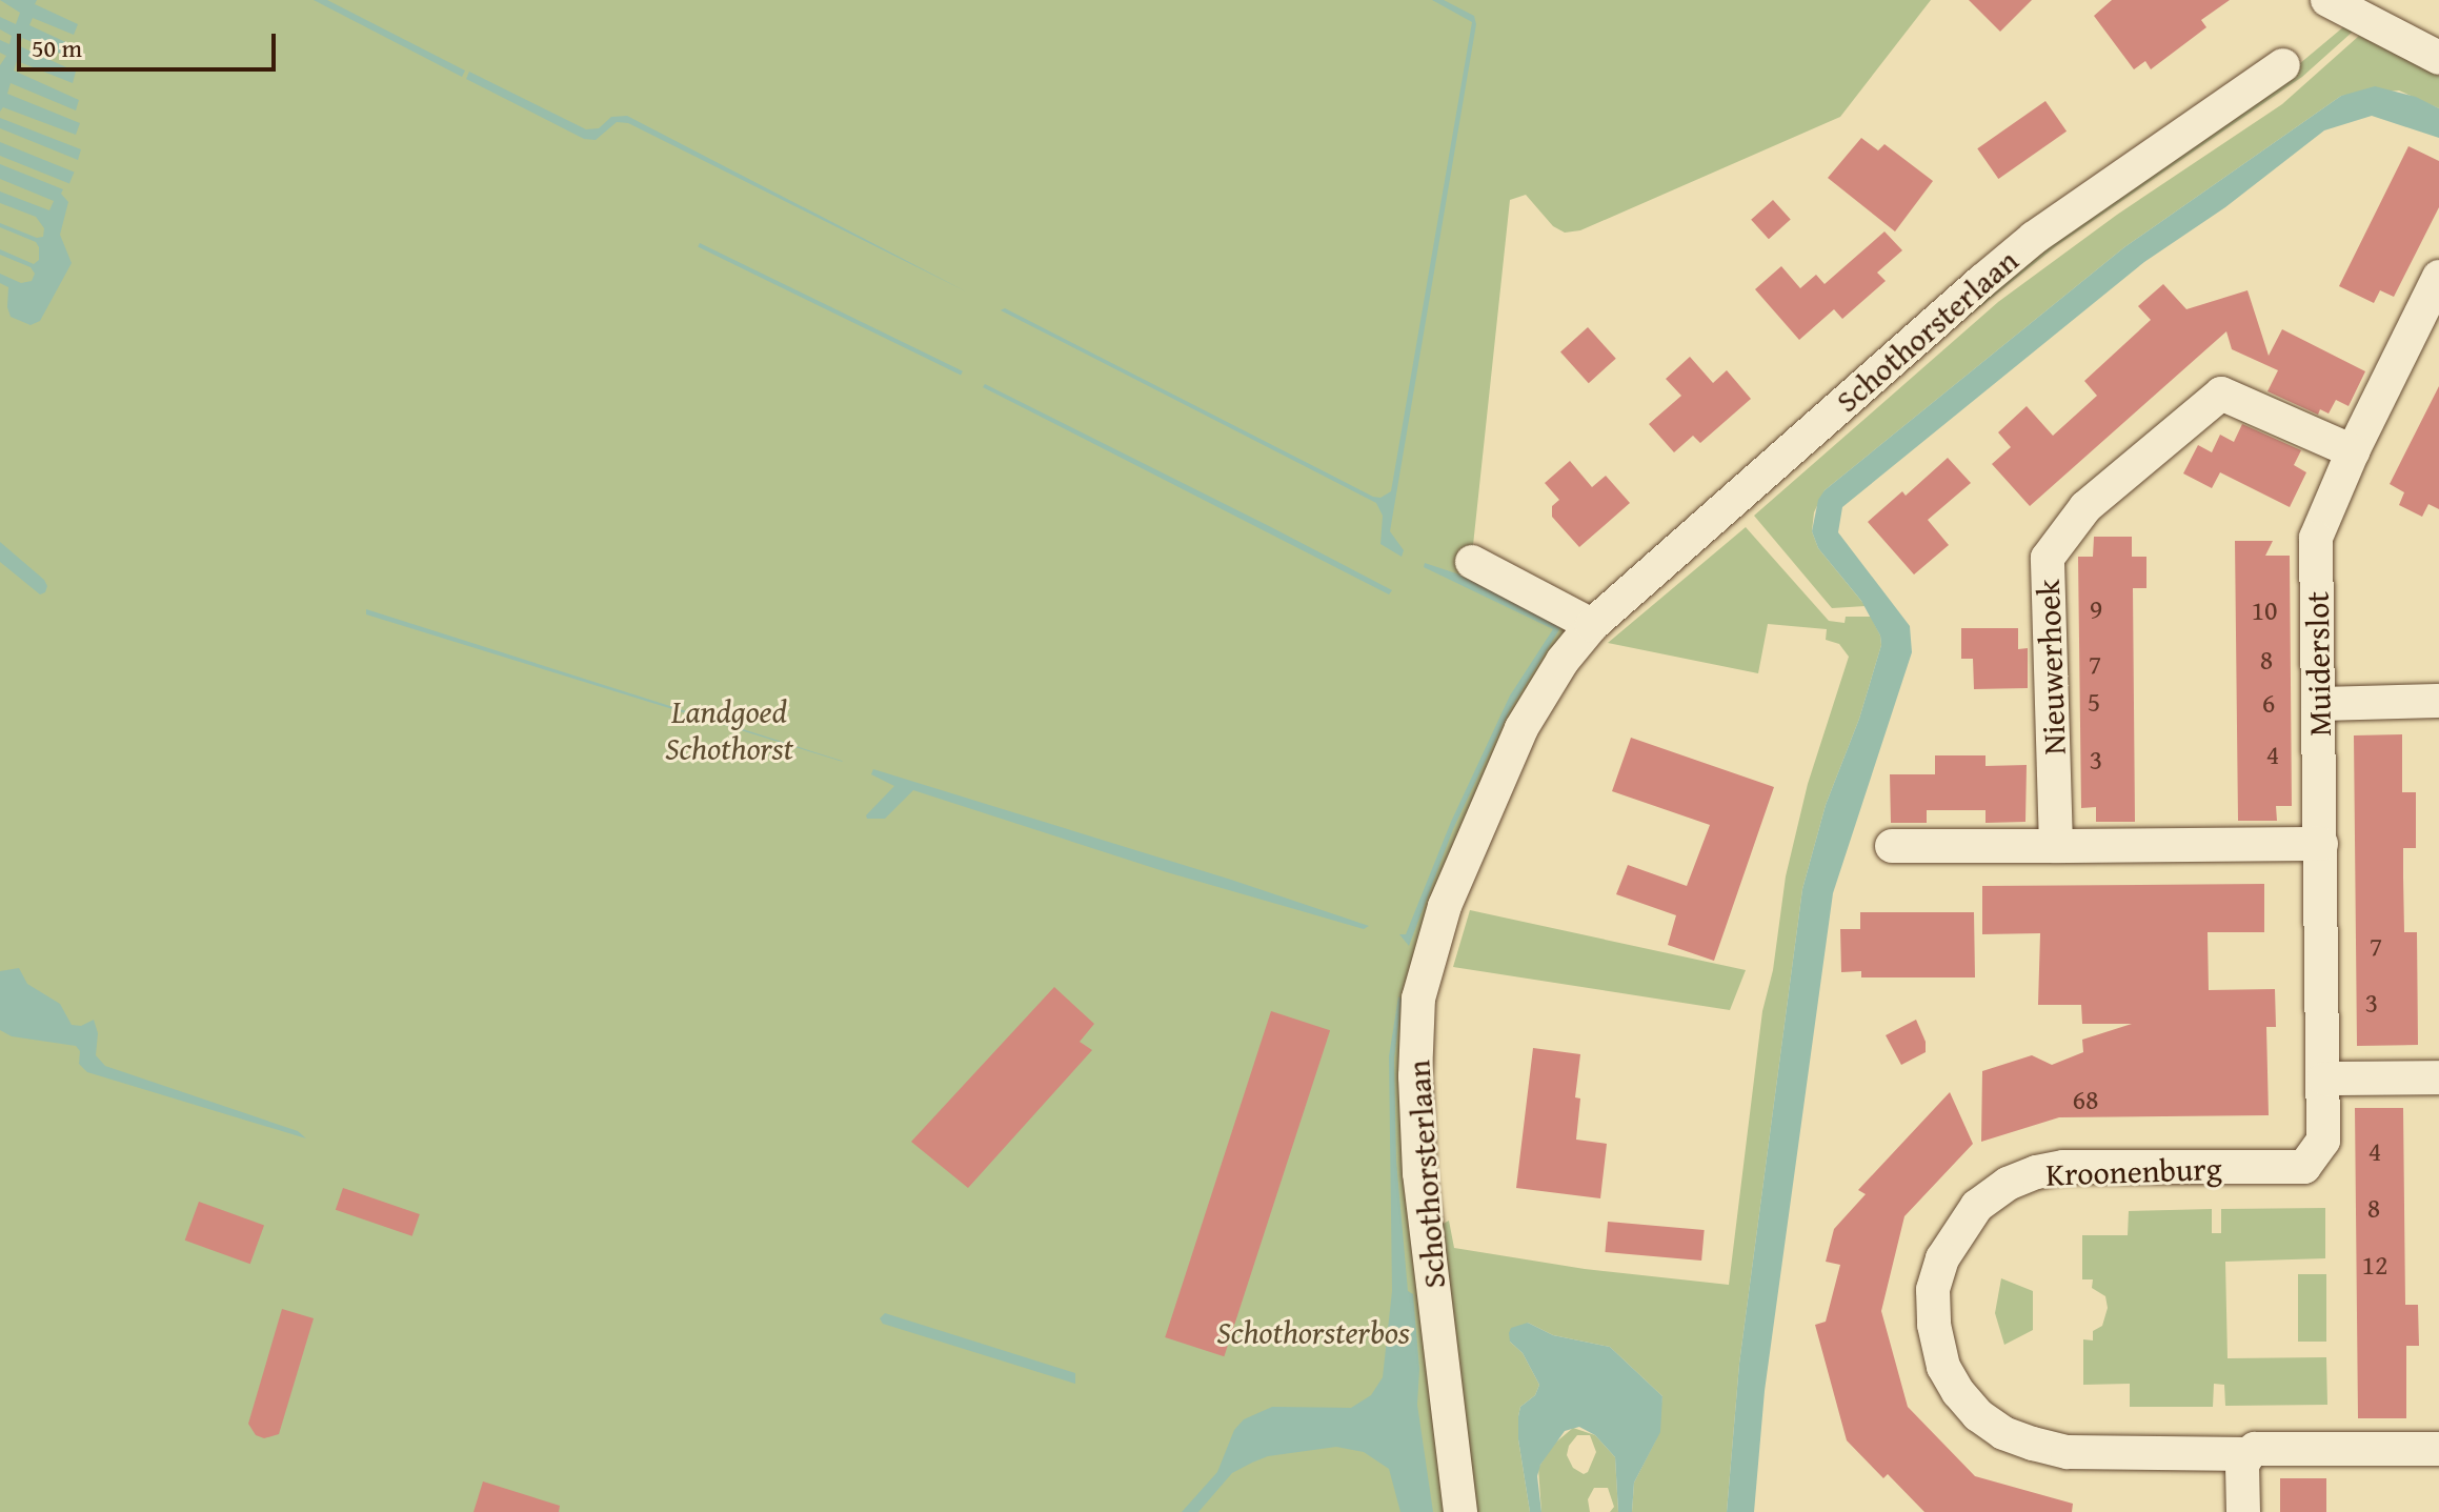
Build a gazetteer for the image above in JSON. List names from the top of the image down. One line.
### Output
{"streets":{"street":["Schothorsterlaan","Muiderslot","Nieuwerhoek","Kroonenburg"]},"crossings":[["Muiderslot","Nieuwerhoek"],["Muiderslot","Kroonenburg"]],"parks":["Landgoed Schothorst","Schothorsterbos"],"house_numbers":["9","10","8","7","5","6","4","3","7","3","68","4","8","12"],"scale_bar":"50 m"}
